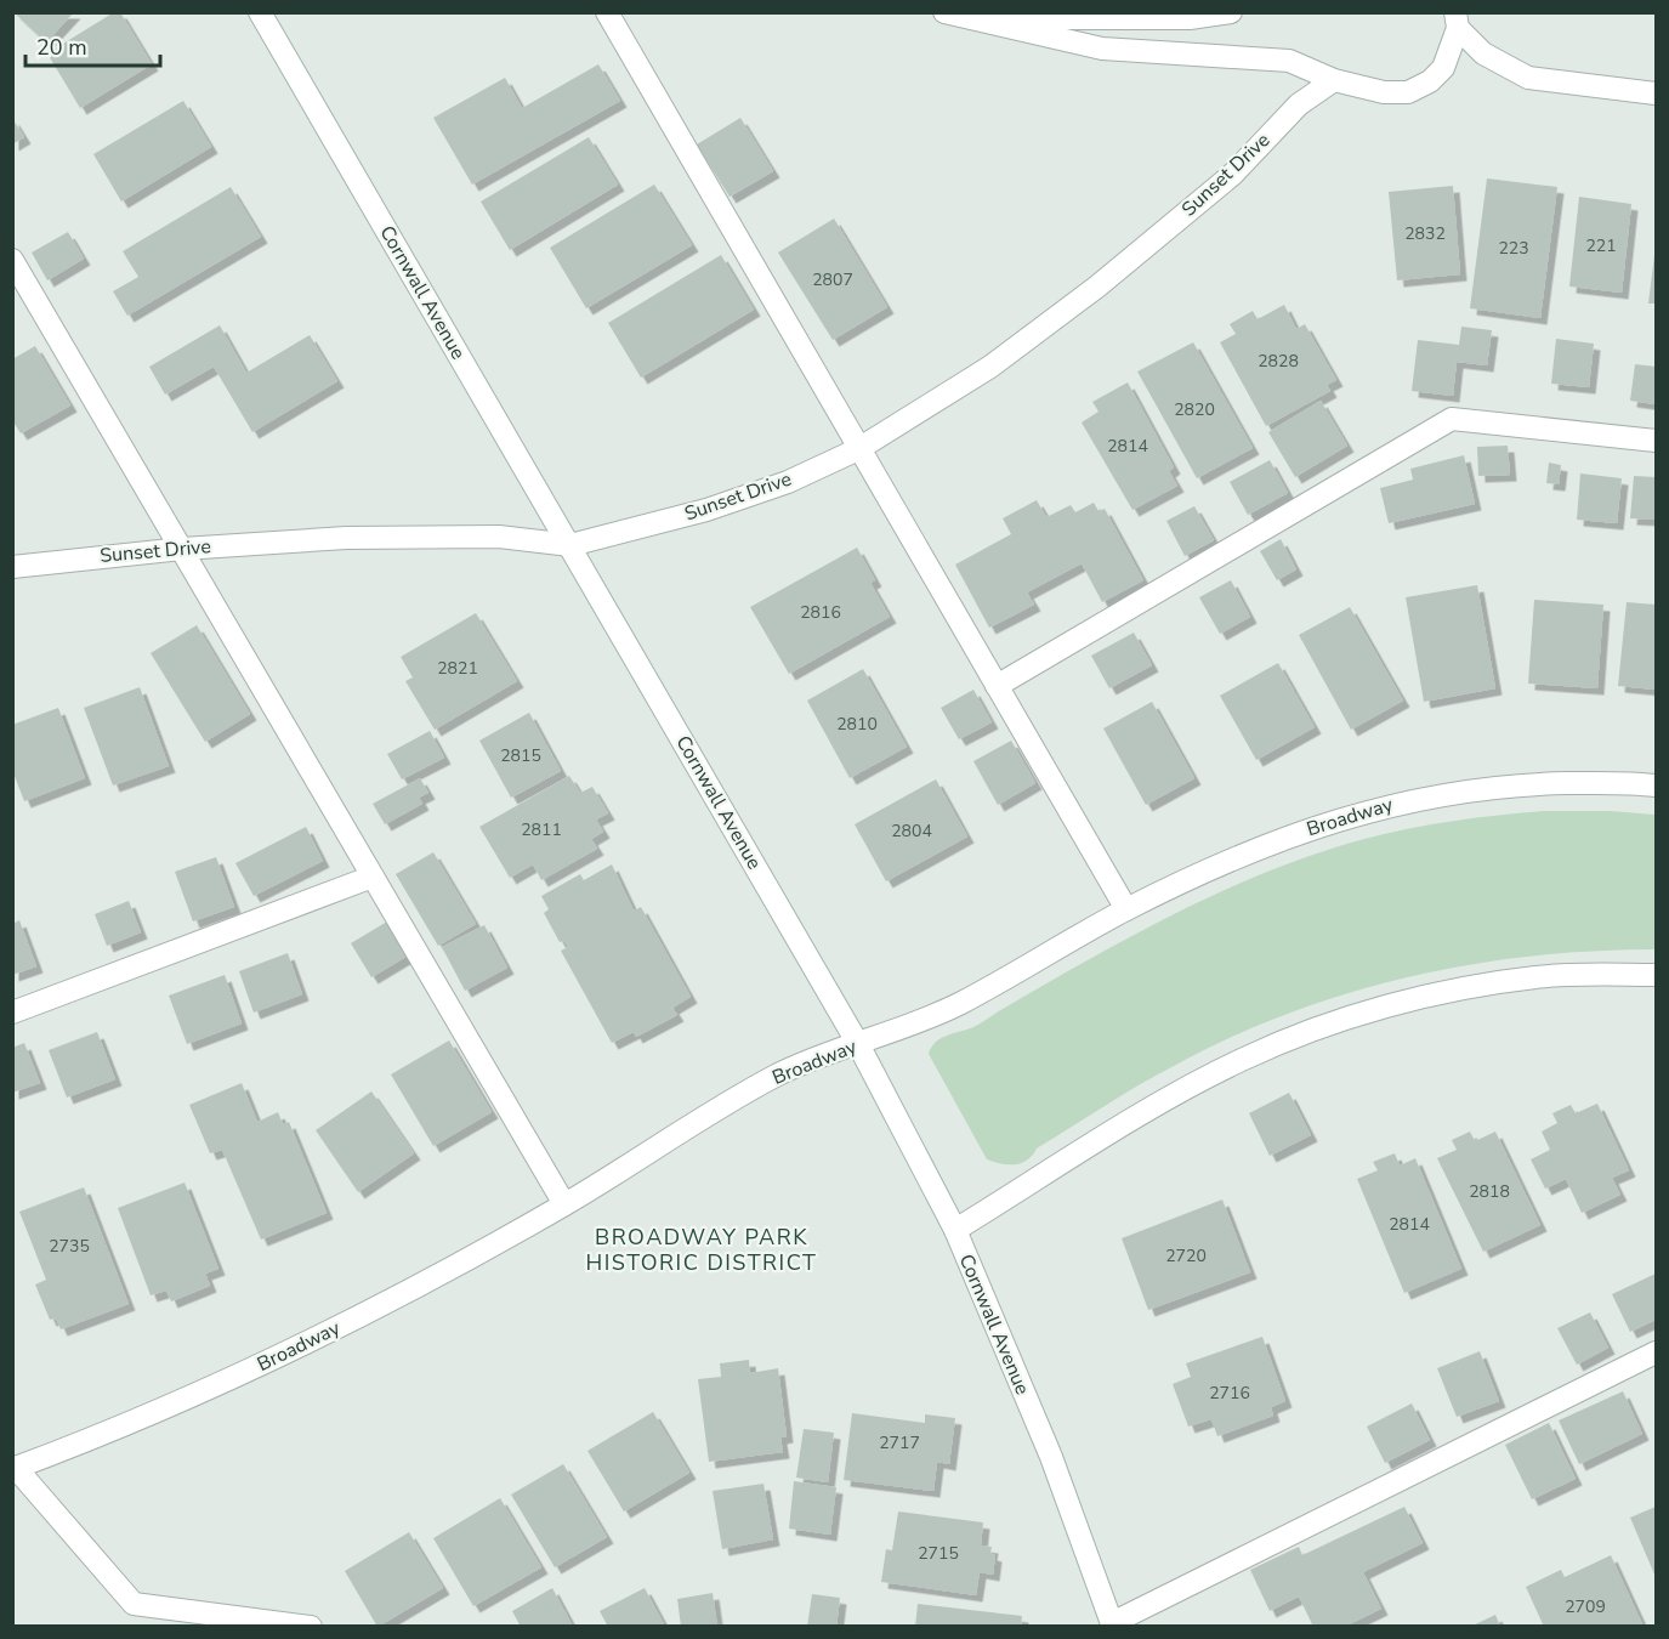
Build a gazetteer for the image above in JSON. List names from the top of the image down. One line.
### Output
{"streets":{"street":["Sunset Drive","Cornwall Avenue","Broadway"]},"crossings":[["Sunset Drive","Cornwall Avenue"],["Cornwall Avenue","Broadway"]],"districts":["BROADWAY PARK HISTORIC DISTRICT"],"house_numbers":["2832","221","223","2807","2828","2820","2814","2816","2821","2810","2815","2811","2804","2818","2814","2735","2720","2716","2717","2715","2709"],"scale_bar":"20 m"}
